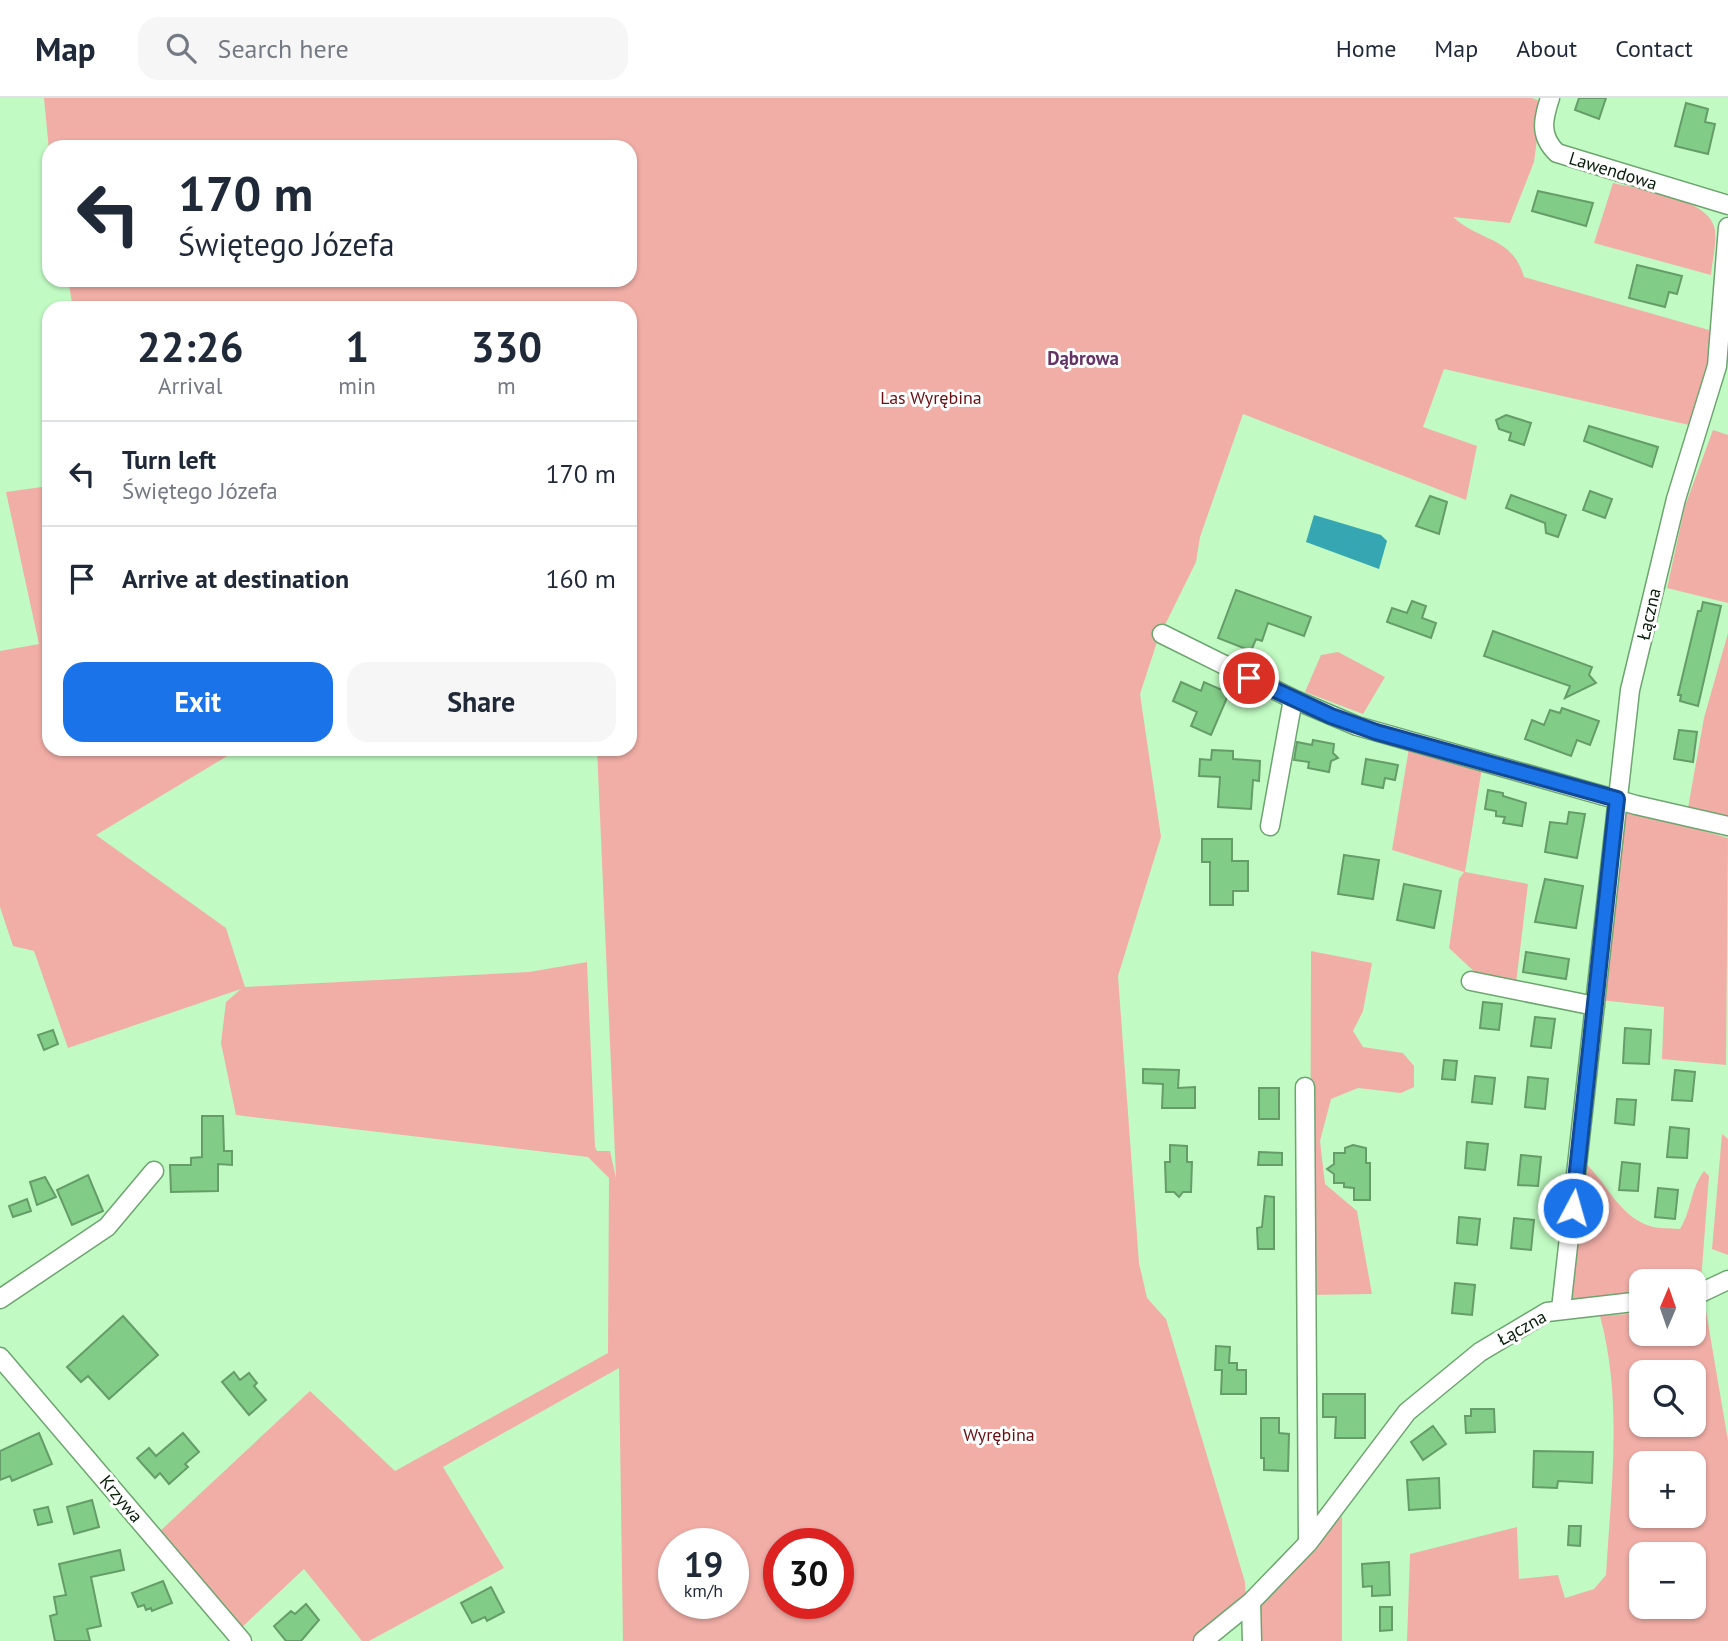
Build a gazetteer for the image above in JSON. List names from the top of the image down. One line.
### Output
{"streets":{"street":["Lawendowa","Łączna","Krzywa"]},"districts":["Dąbrowa"],"parks":["Las Wyrębina","Wyrębina"],"north":"top","page":{"header":"Map","search":"Search here","nav":["Home","Map","About","Contact"],"turn":["170 m","Świętego Józefa"],"eta":["22:26","Arrival","1","min","330","m"],"list":[{"name":"Turn left","note":"Świętego Józefa","value":"170 m"},{"name":"Arrive at destination","value":"160 m"}],"buttons":["Exit","Share"],"map_buttons":["+","−"],"speed":"19 km/h","limit":"30"}}
